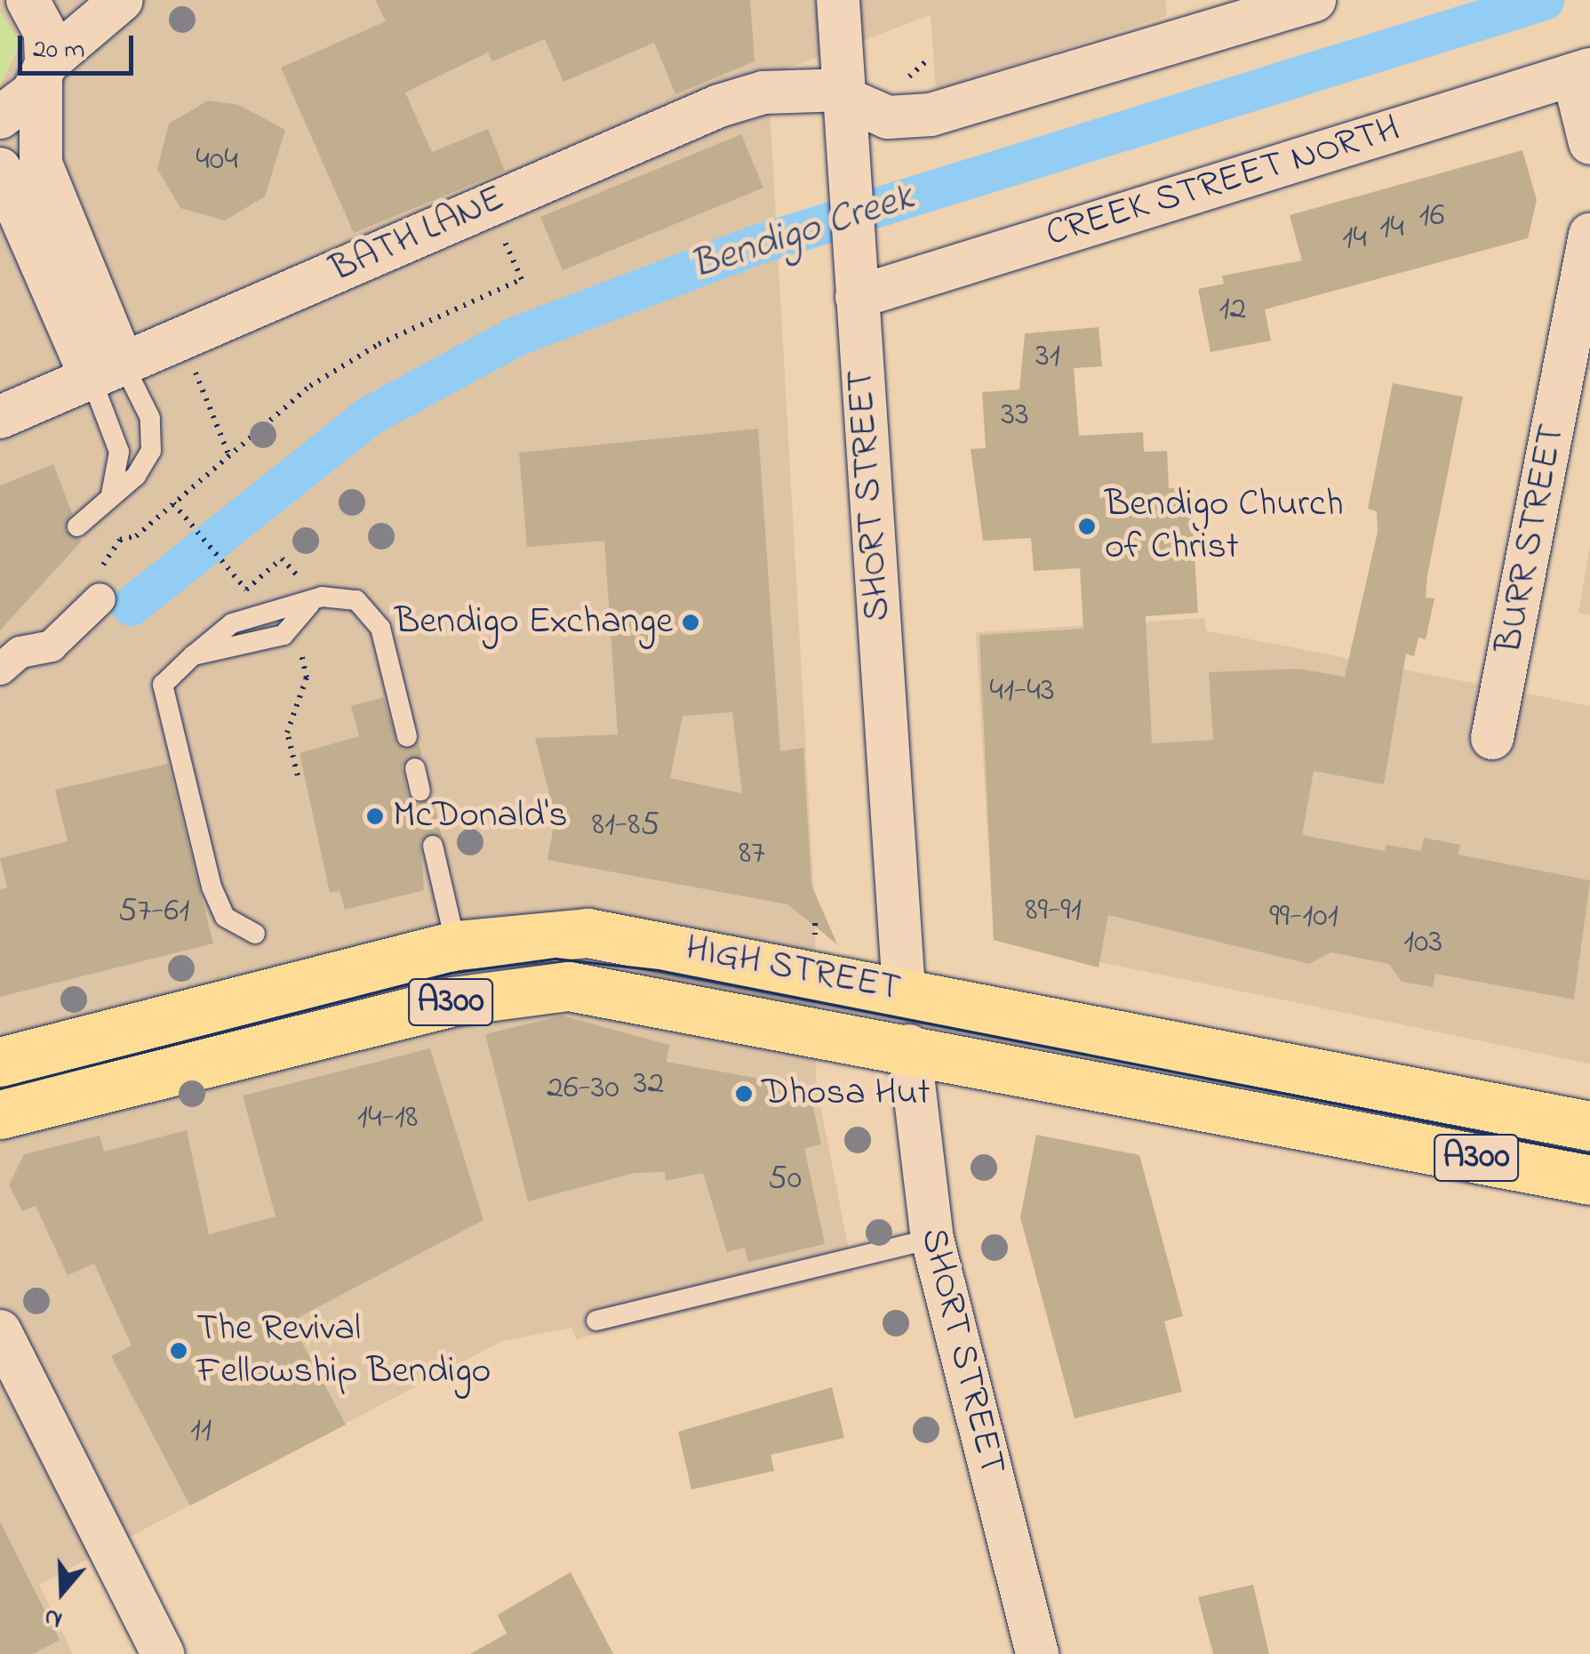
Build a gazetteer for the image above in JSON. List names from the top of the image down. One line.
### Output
{"streets":{"highway":["HIGH STREET","A300"],"street":["CREEK STREET NORTH","BATH LANE","SHORT STREET","BURR STREET"]},"crossings":[["CREEK STREET NORTH","SHORT STREET"],["BATH LANE","SHORT STREET"],["SHORT STREET","HIGH STREET"]],"water":["Bendigo Creek"],"places":["Bendigo Church of Christ","Bendigo Exchange","McDonald's","Dhosa Hut","The Revival Fellowship Bendigo"],"house_numbers":["404","16","14","14","12","31","33","41-43","81-85","87","89-91","57-61","99-101","103","32","26-30","14-18","50","11"],"scale_bar":"20 m","north":"bottom"}
